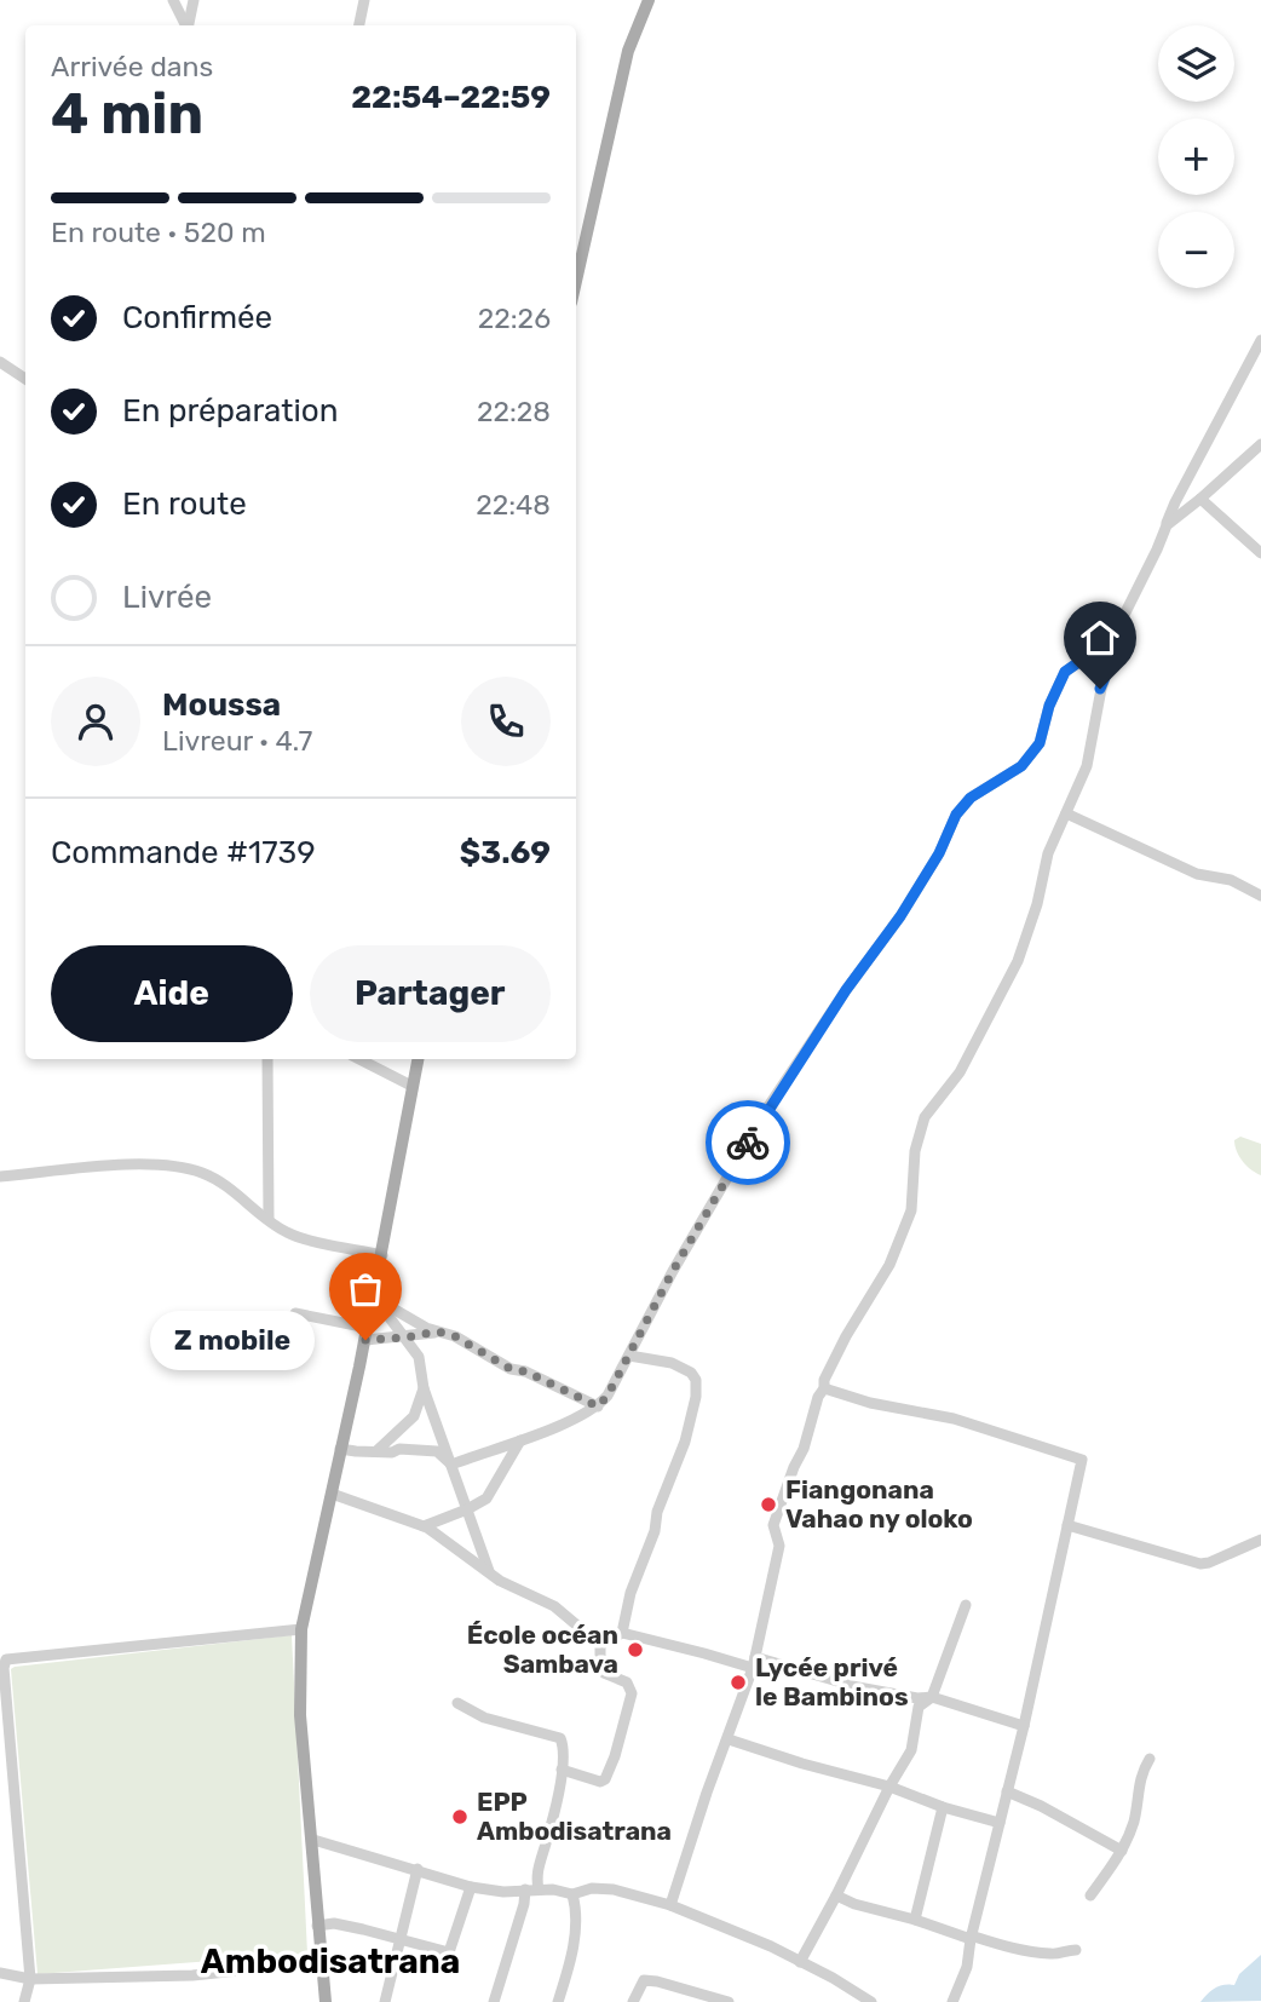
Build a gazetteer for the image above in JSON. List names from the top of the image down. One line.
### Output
{"districts":["Ambodisatrana"],"places":["Z mobile","Fiangonana Vahao ny oloko","École océan Sambava","Lycée privé le Bambinos","EPP Ambodisatrana"],"page":{"map_buttons":["+","−"],"heading":["4 min","Arrivée dans","22:54–22:59"],"panel":["Moussa","Livreur · 4.7","Commande #1739","$3.69"],"bar":"En route · 520 m","list":[["Confirmée","22:26"],["En préparation","22:28"],["En route","22:48"],"Livrée"],"buttons":["Aide","Partager"],"bubble":"Z mobile"}}
